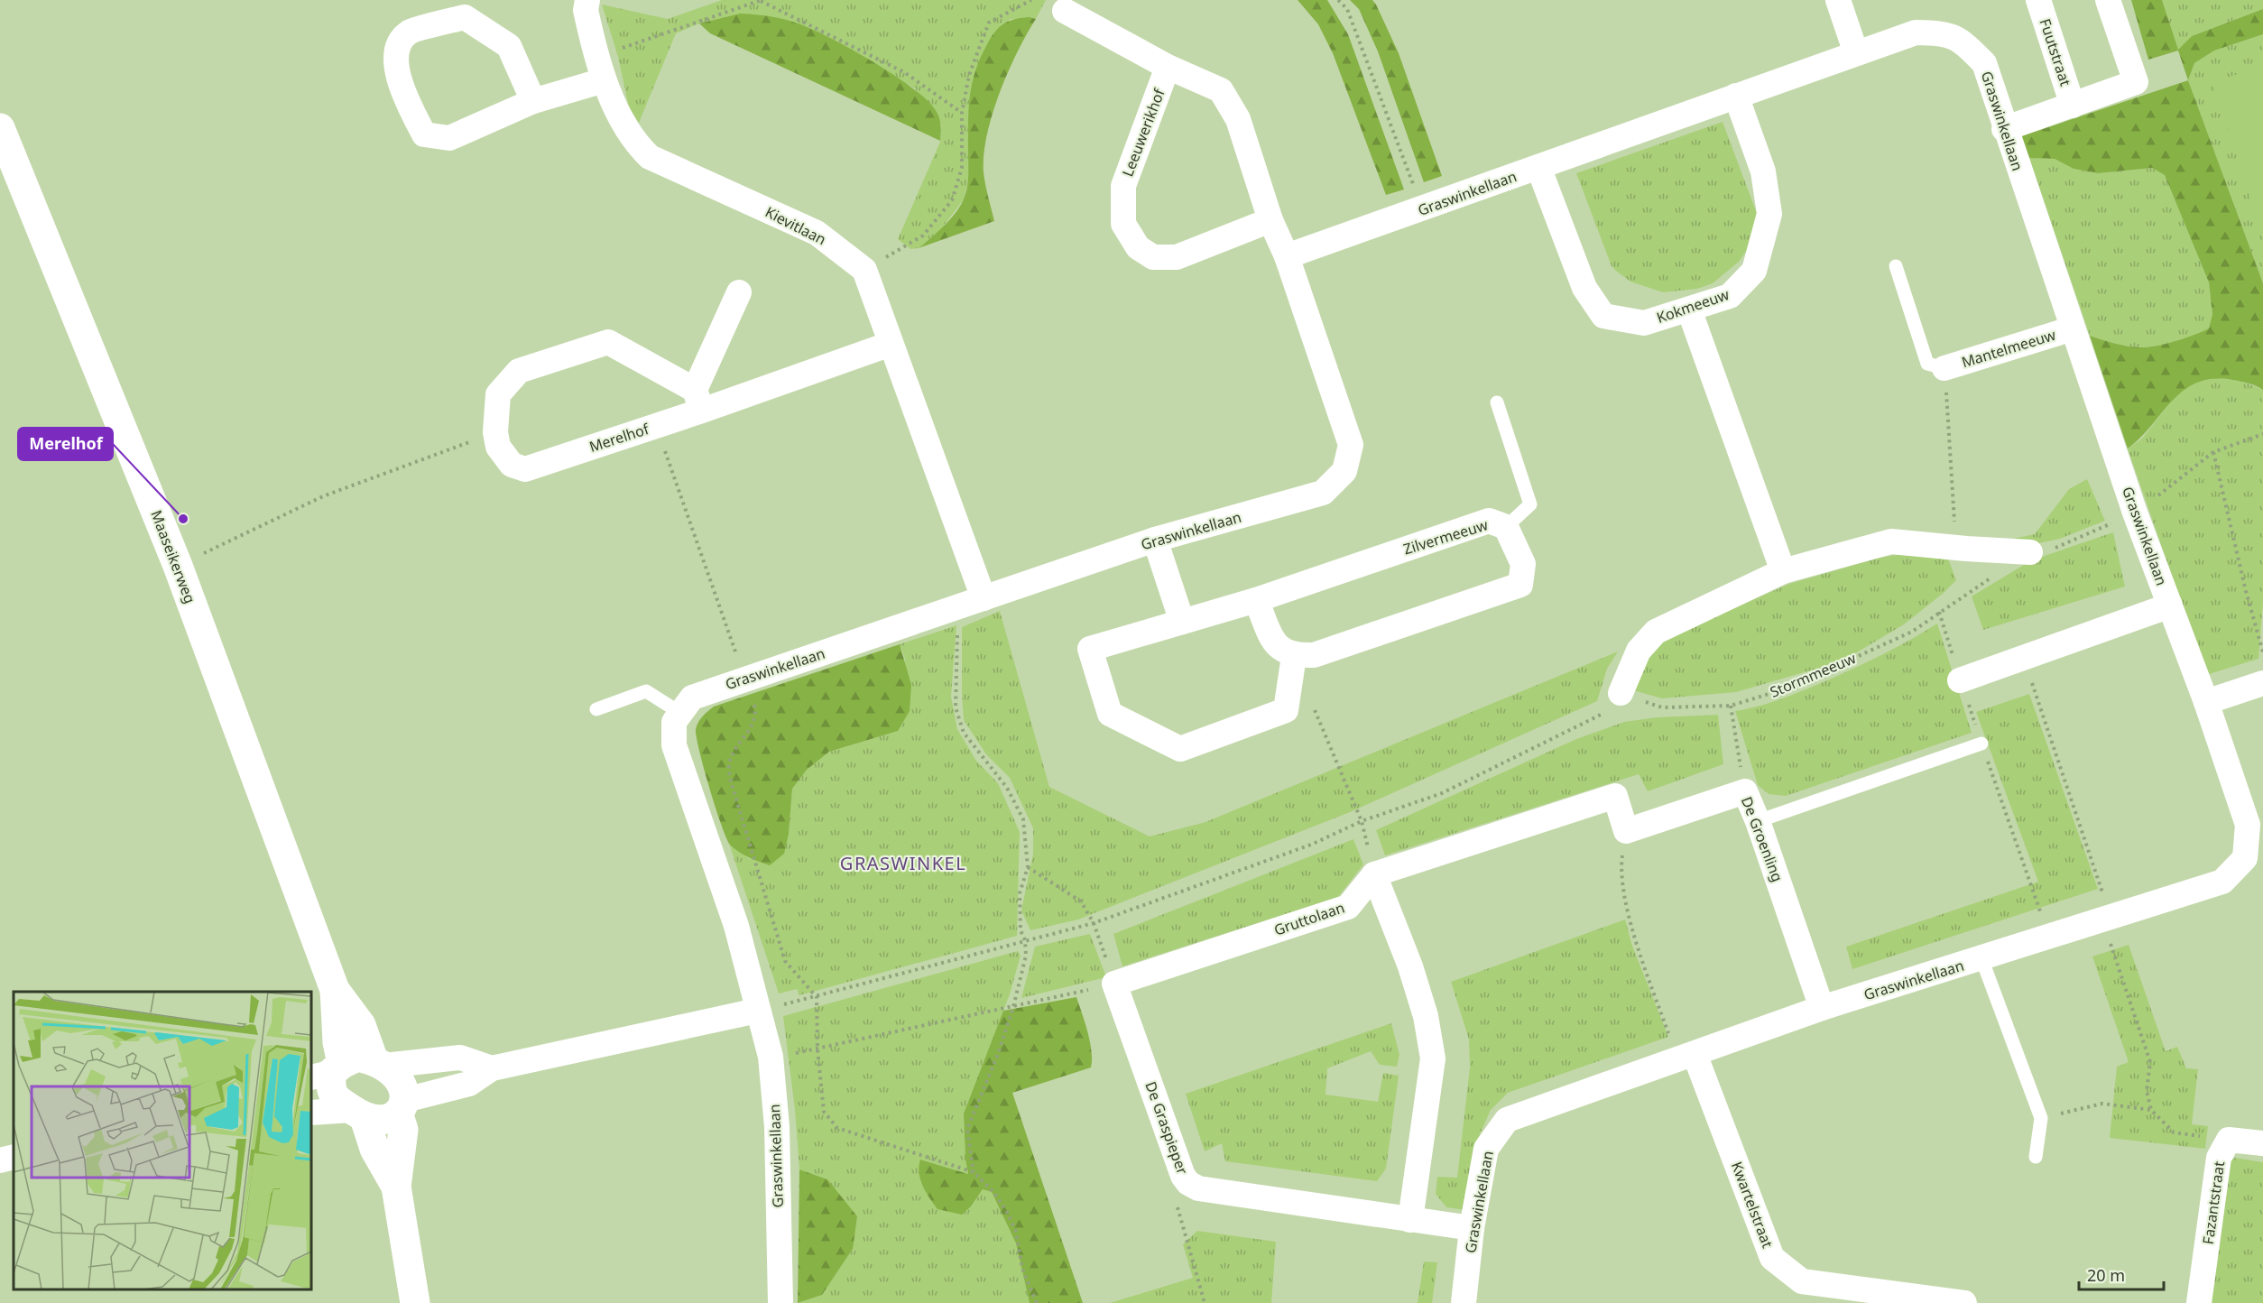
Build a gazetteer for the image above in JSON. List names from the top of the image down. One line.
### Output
{"streets":{"street":["Fuutstraat","Graswinkellaan","Leeuwerikhof","Kievitlaan","Kokmeeuw","Mantelmeeuw","Merelhof","Zilvermeeuw","Maaseikerweg","De Groenling","Gruttolaan","De Graspieper","Fazantstraat","Kwartelstraat"],"path":["Stormmeeuw"]},"crossings":[["Fuutstraat","Graswinkellaan"],["Graswinkellaan","Kokmeeuw"],["Graswinkellaan","Mantelmeeuw"],["Graswinkellaan","Stormmeeuw"],["Graswinkellaan","De Groenling"],["Graswinkellaan","De Graspieper"],["Graswinkellaan","Kwartelstraat"],["Gruttolaan","De Graspieper"]],"districts":["GRASWINKEL"],"places":["Merelhof"],"scale_bar":"20 m"}
